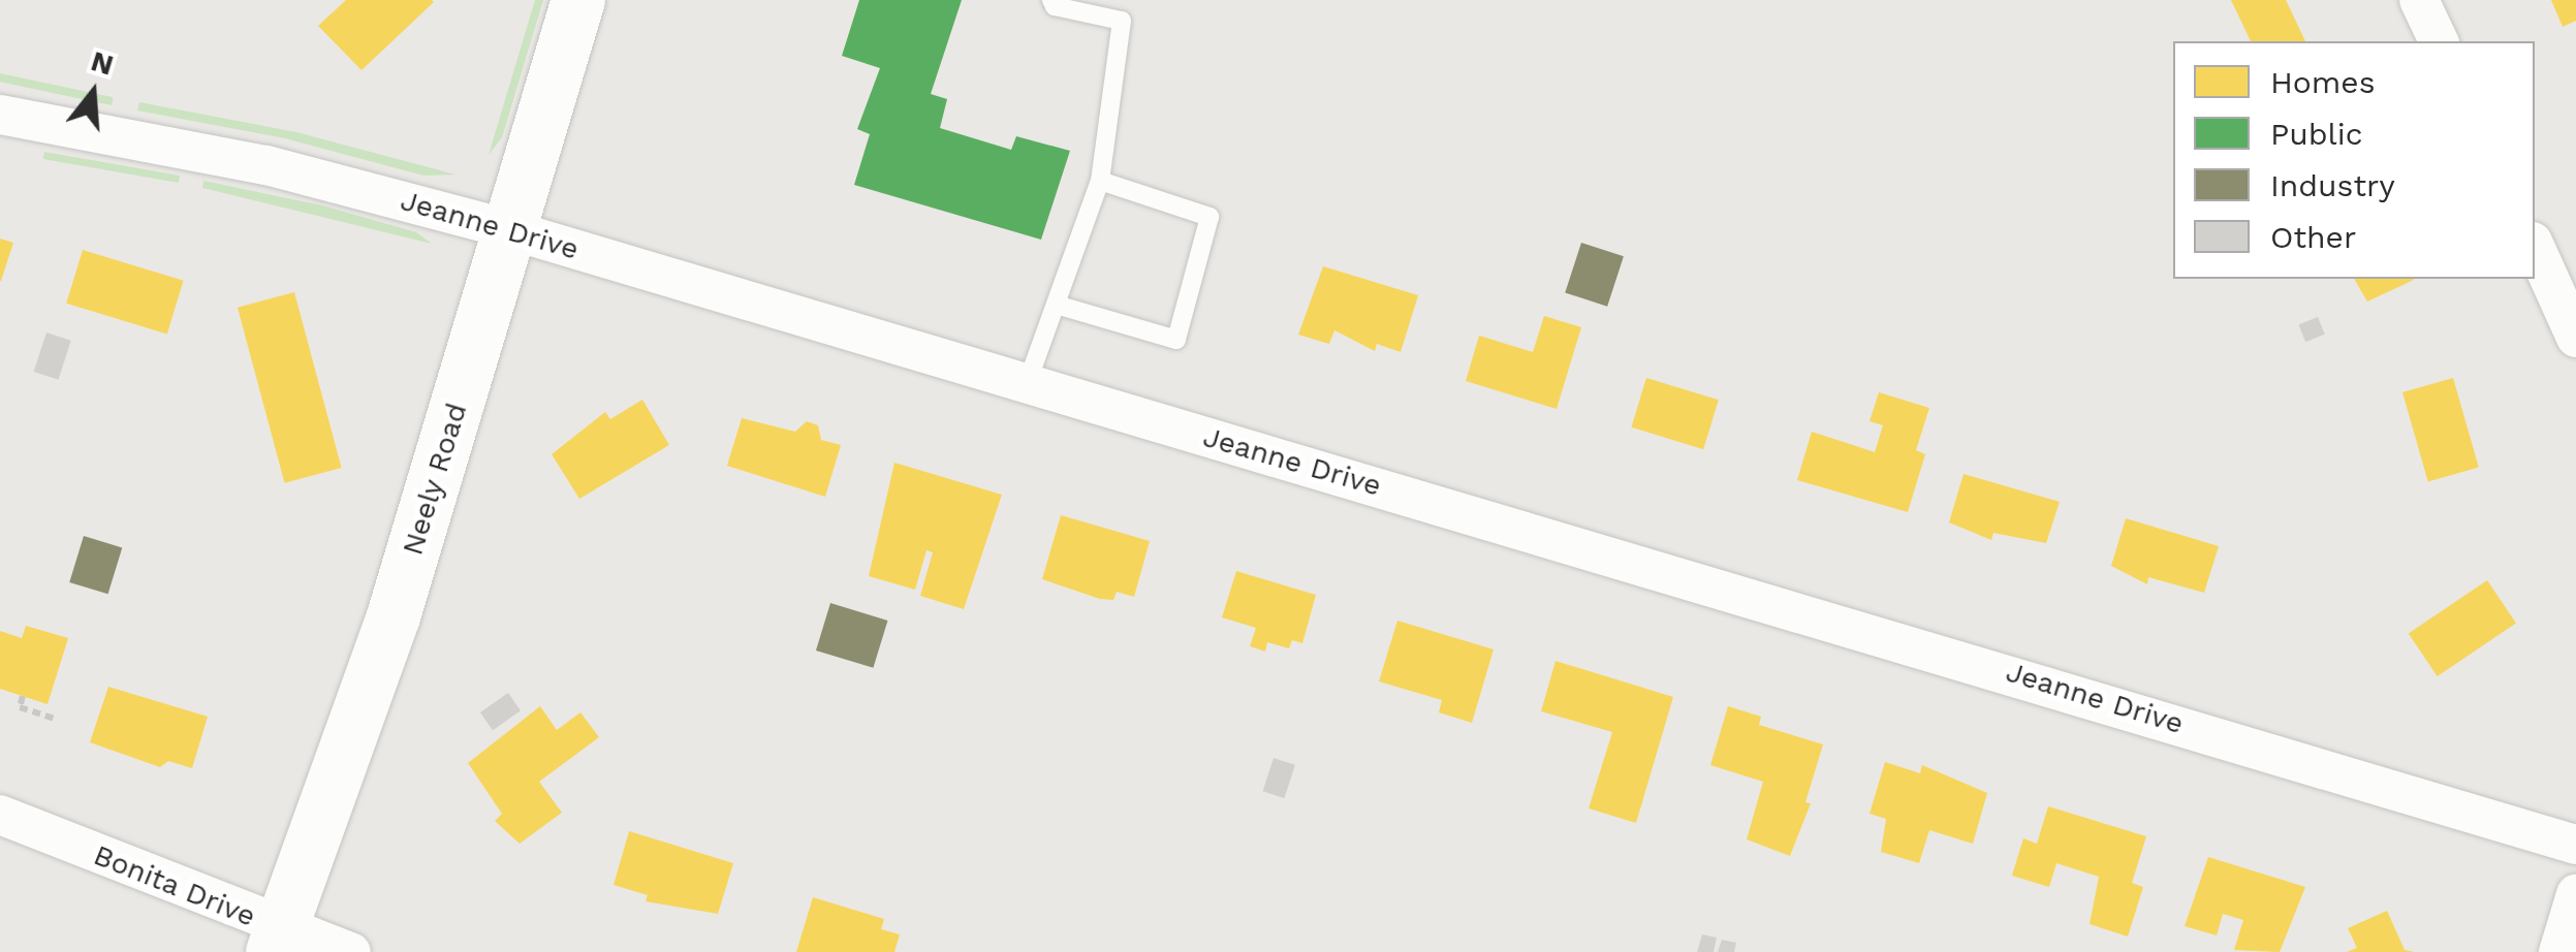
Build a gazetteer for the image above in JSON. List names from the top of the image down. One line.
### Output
{"streets":{"street":["Jeanne Drive","Neely Road","Bonita Drive"]},"crossings":[["Jeanne Drive","Neely Road"],["Neely Road","Bonita Drive"]],"legend":["Homes","Public","Industry","Other"],"north":"top"}
